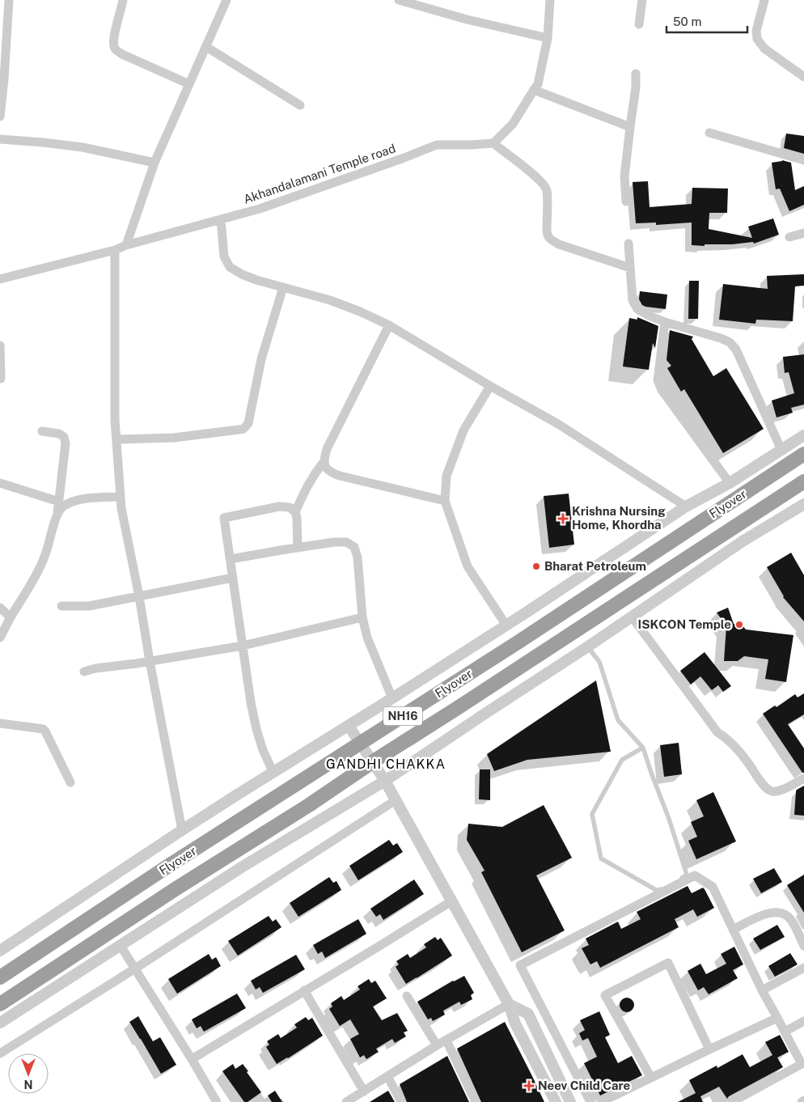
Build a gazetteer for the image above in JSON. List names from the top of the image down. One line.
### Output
{"streets":{"highway":["Flyover","NH16"],"street":["Akhandalamani Temple road"]},"districts":["GANDHI CHAKKA"],"places":{"health":["Krishna Nursing Home, Khordha","Neev Child Care"],"other":["Bharat Petroleum","ISKCON Temple"]},"scale_bar":"50 m","north":"bottom"}
